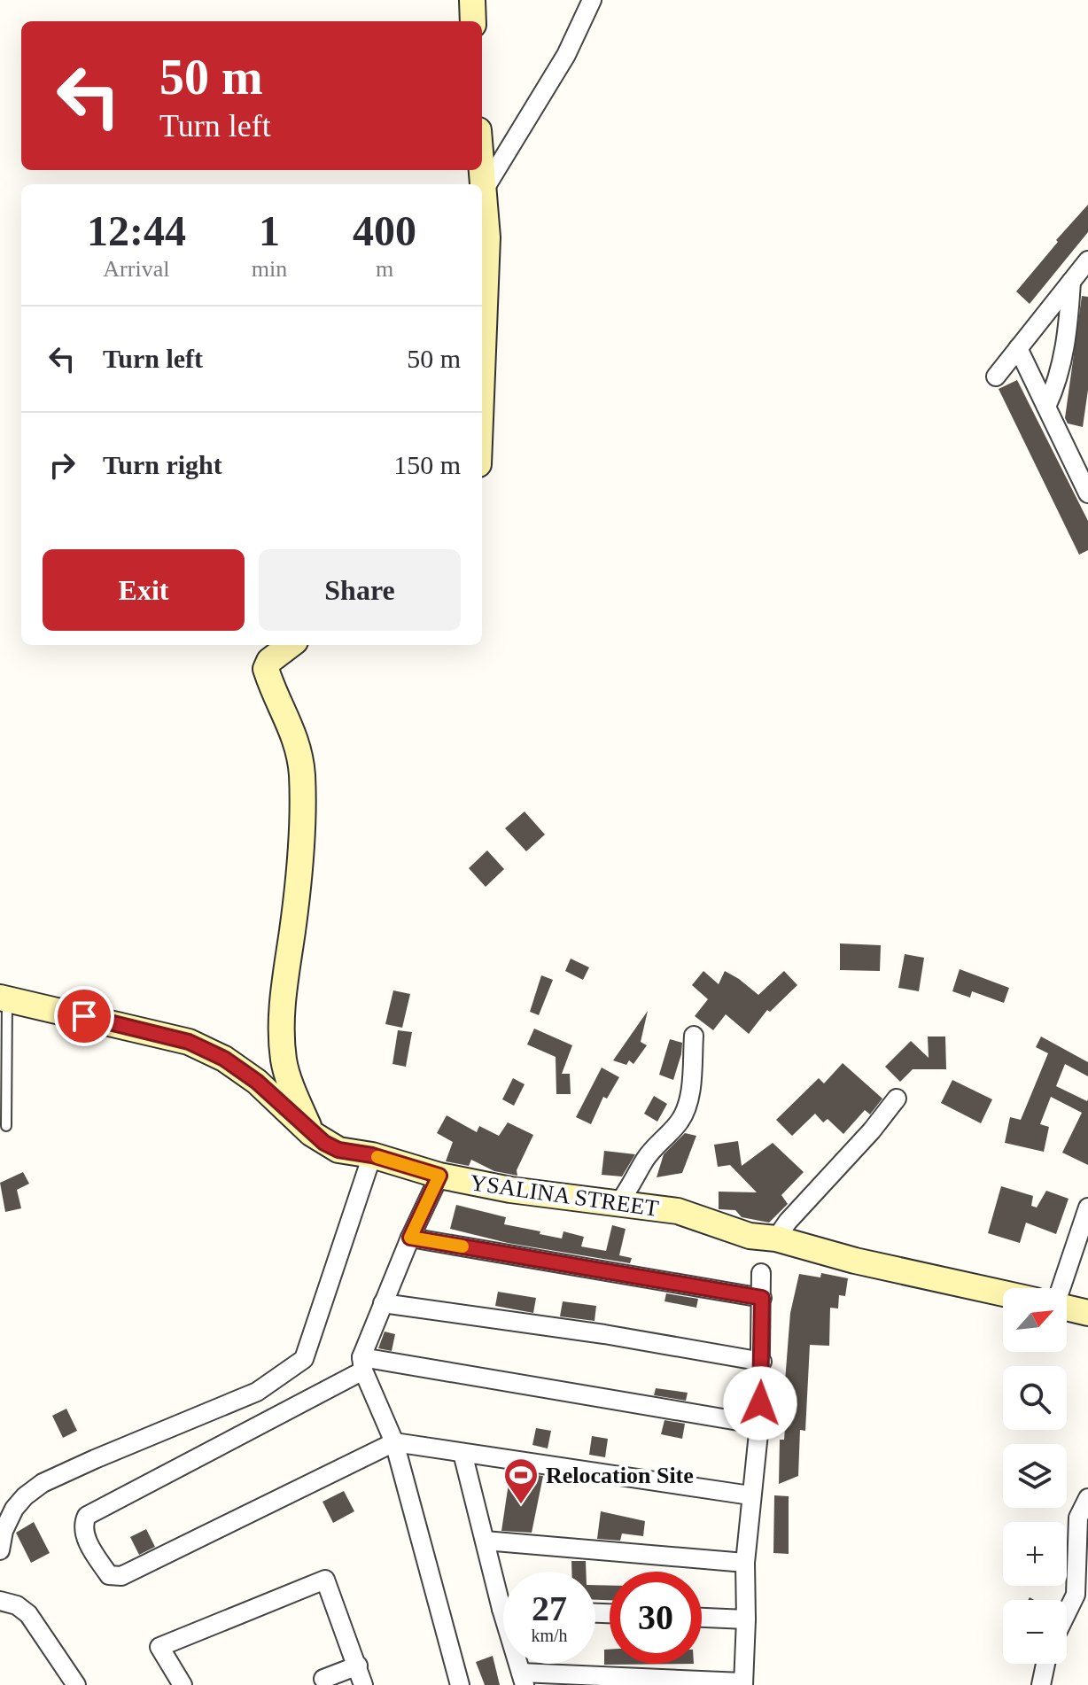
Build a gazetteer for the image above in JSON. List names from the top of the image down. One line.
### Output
{"streets":{"street":["YSALINA STREET"]},"places":{"sports":["Relocation Site"]},"north":"top right","page":{"turn":["50 m","Turn left"],"eta":["12:44","Arrival","1","min","400","m"],"list":[{"name":"Turn left","value":"50 m"},{"name":"Turn right","value":"150 m"}],"buttons":["Exit","Share"],"map_buttons":["+","−"],"speed":"27 km/h","limit":"30"}}
